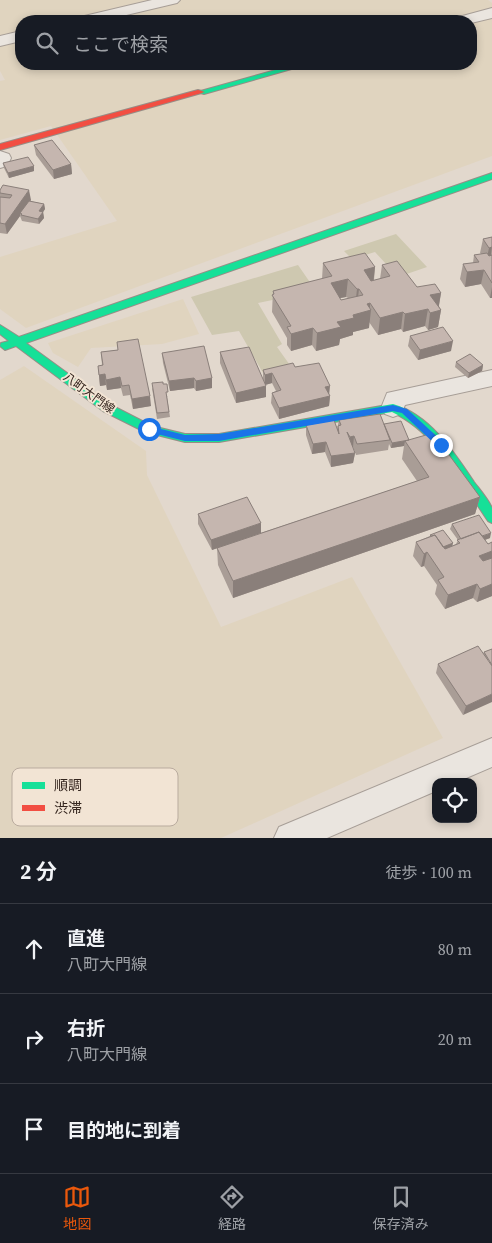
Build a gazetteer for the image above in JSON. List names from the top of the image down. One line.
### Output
{"streets":{"street":["八町大門線"]},"legend":["順調","渋滞"],"page":{"search":"ここで検索","heading":["2 分","徒歩 · 100 m"],"list":[["直進","八町大門線","80 m"],["右折","八町大門線","20 m"],"目的地に到着"],"nav":["地図","経路","保存済み"]}}
